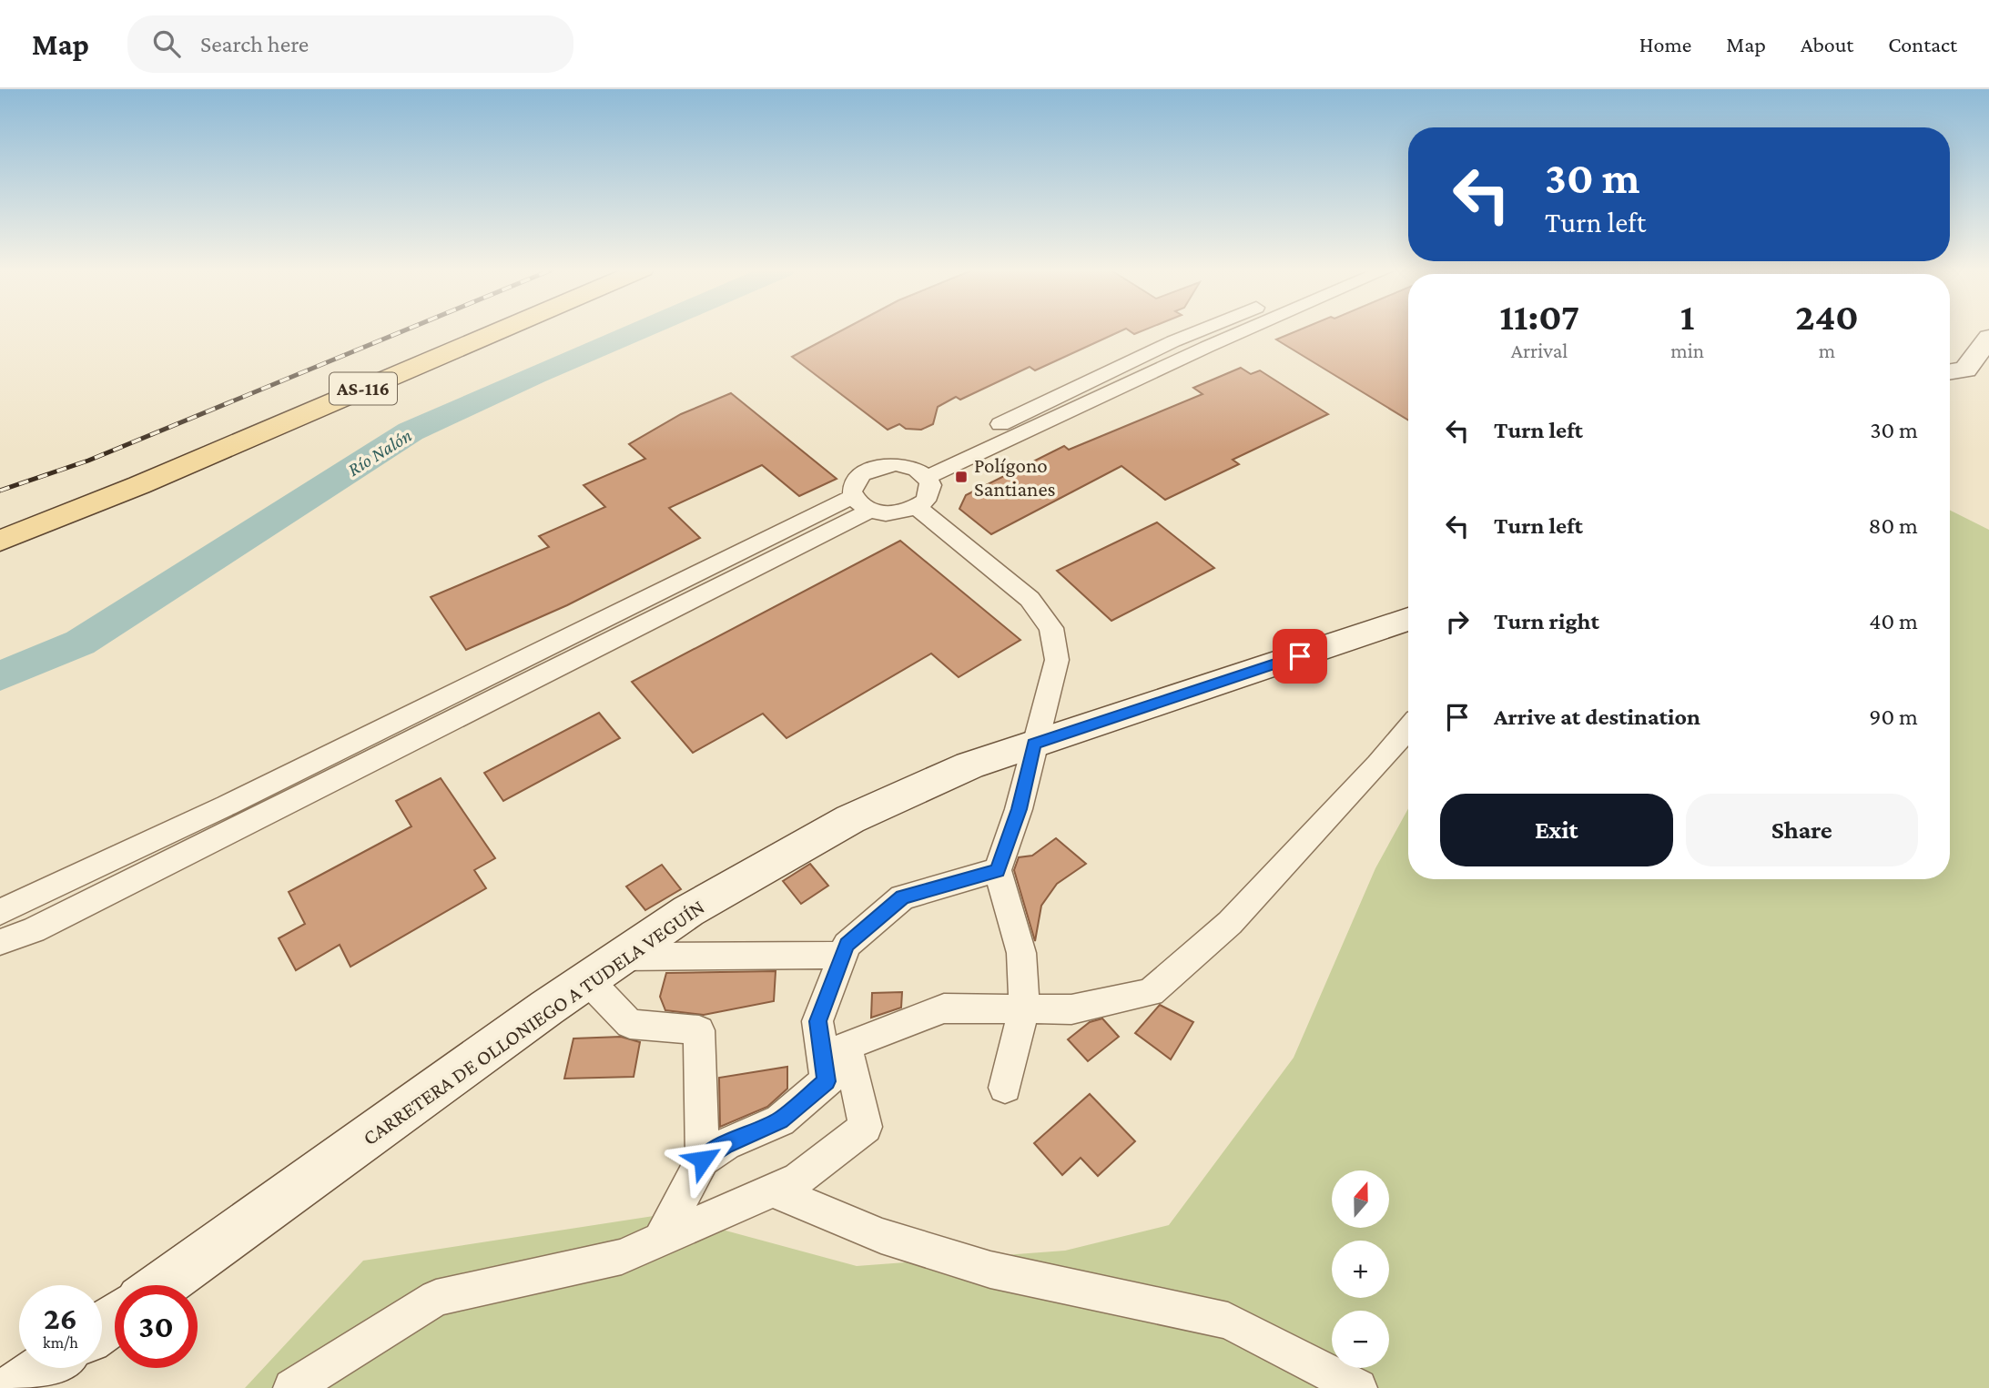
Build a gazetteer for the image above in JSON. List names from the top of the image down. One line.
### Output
{"streets":{"main road":["AS-116"],"street":["CARRETERA DE OLLONIEGO A TUDELA VEGUÍN"]},"water":["Río Nalón"],"places":{"transit":["Polígono Santianes"]},"north":"top","page":{"header":"Map","search":"Search here","nav":["Home","Map","About","Contact"],"turn":["30 m","Turn left"],"eta":["11:07","Arrival","1","min","240","m"],"list":[{"name":"Turn left","value":"30 m"},{"name":"Turn left","value":"80 m"},{"name":"Turn right","value":"40 m"},{"name":"Arrive at destination","value":"90 m"}],"buttons":["Exit","Share"],"map_buttons":["+","−"],"speed":"26 km/h","limit":"30"}}
